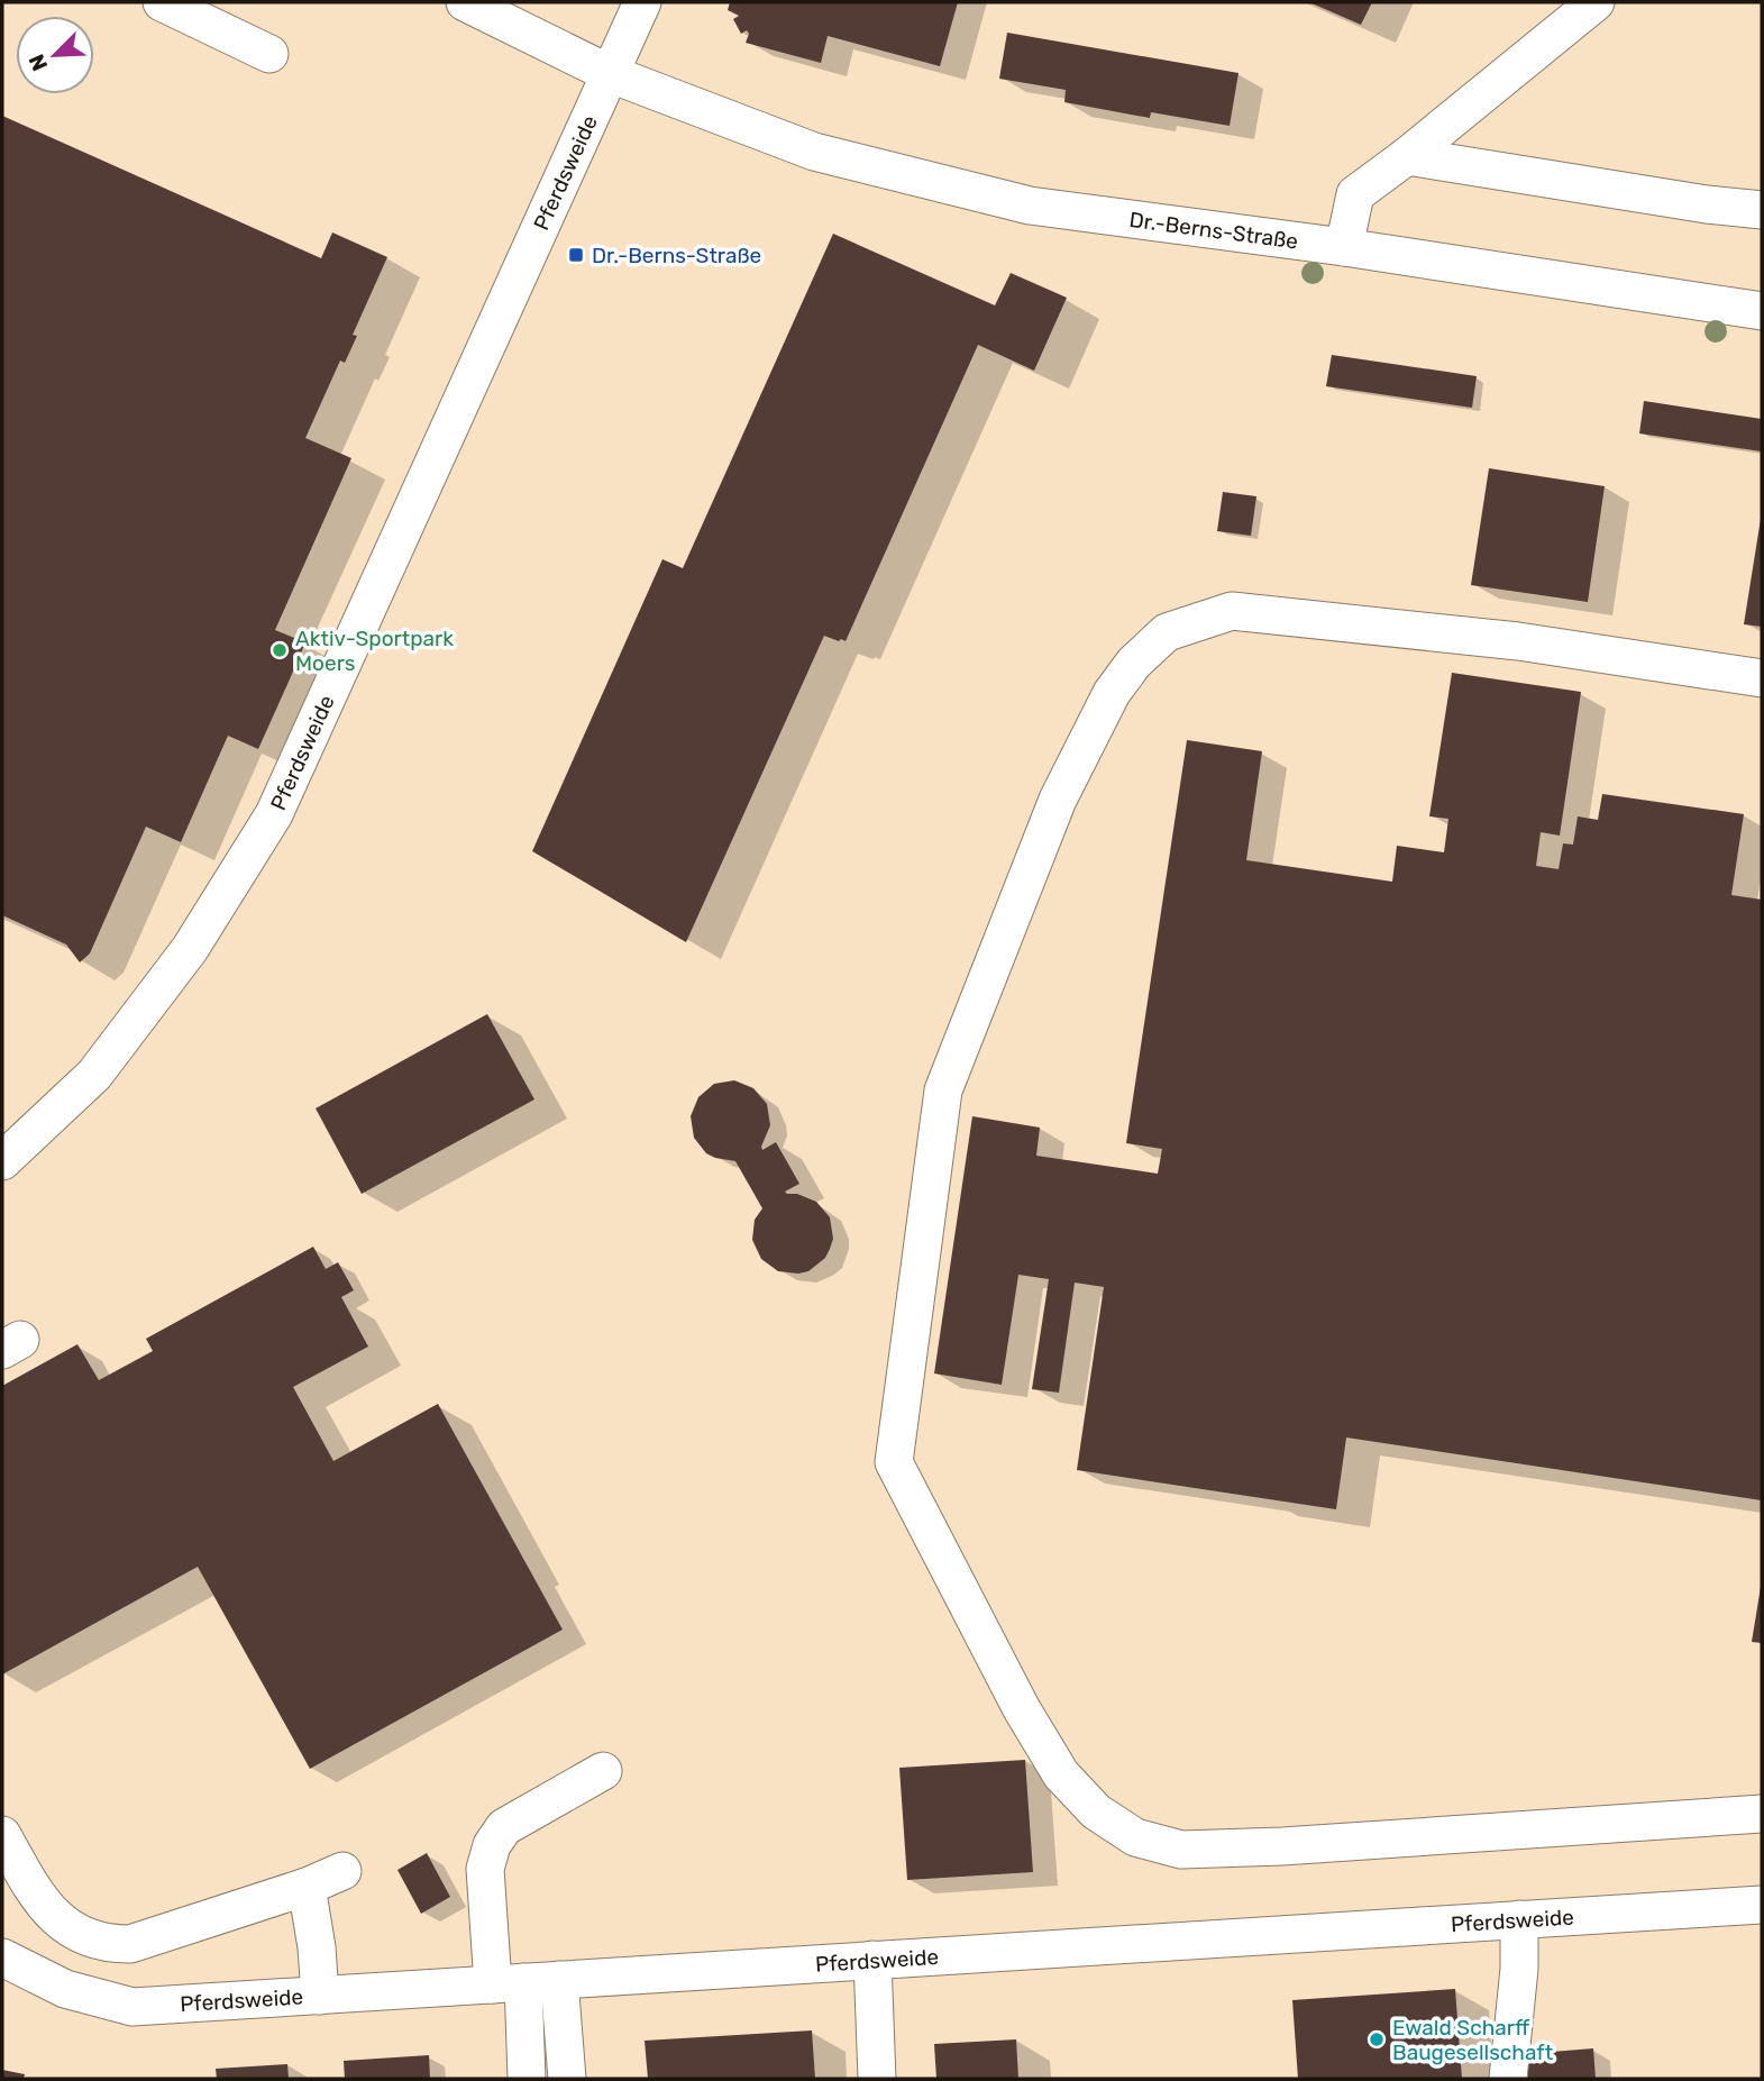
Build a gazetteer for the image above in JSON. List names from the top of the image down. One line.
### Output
{"streets":{"street":["Pferdsweide","Dr.-Berns-Straße"]},"crossings":[["Pferdsweide","Dr.-Berns-Straße"]],"places":{"transit":["Dr.-Berns-Straße"],"other":["Aktiv-Sportpark Moers","Ewald Scharff Baugesellschaft"]},"north":"bottom left"}
